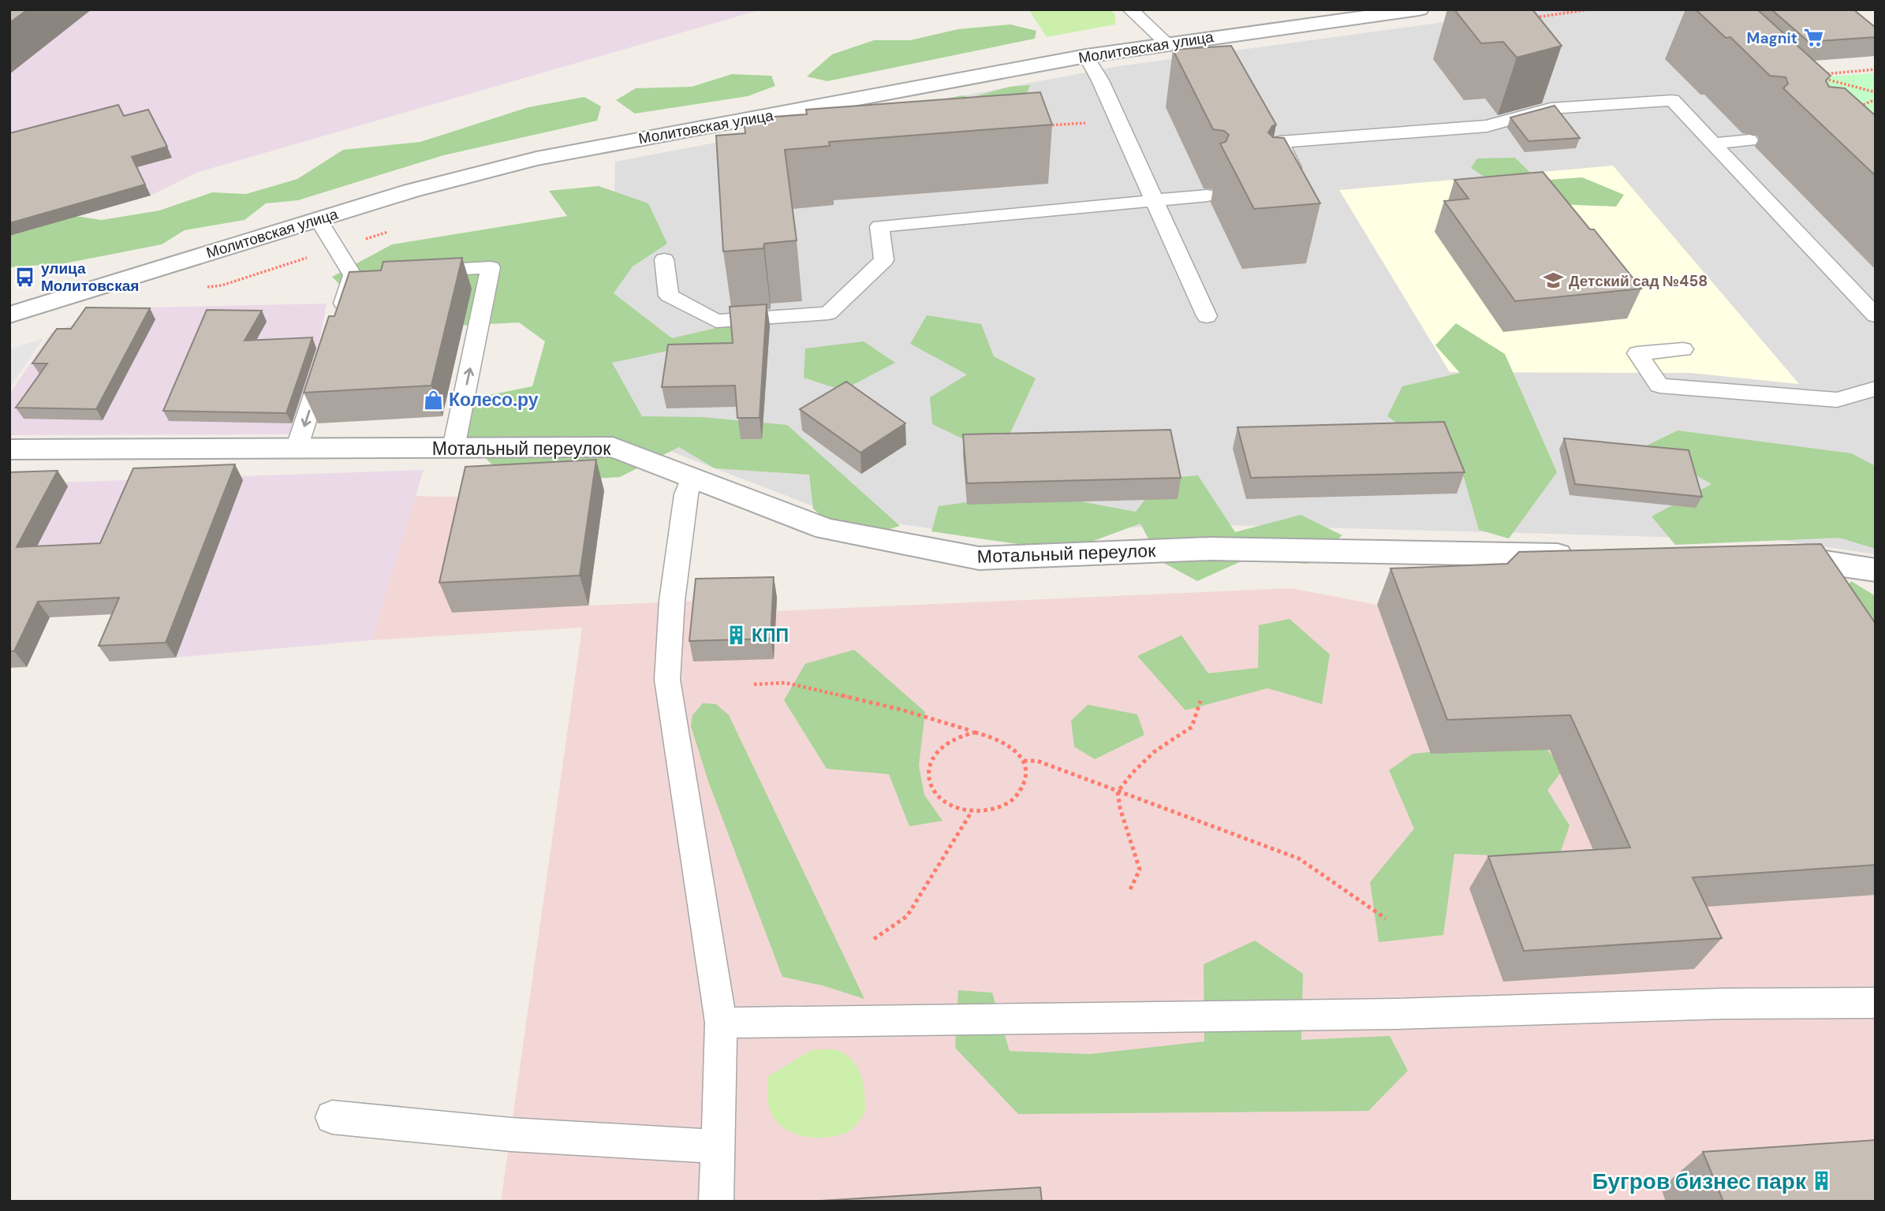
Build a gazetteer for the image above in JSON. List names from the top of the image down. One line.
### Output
{"streets":{"street":["Молитовская улица","Мотальный переулок"]},"places":{"supermarket":["Magnit"],"bus stop":["улица Молитовская"],"school or university":["Детский сад №458"],"shop":["Колесо.ру"],"building":["КПП","Бугров бизнес парк"]}}
